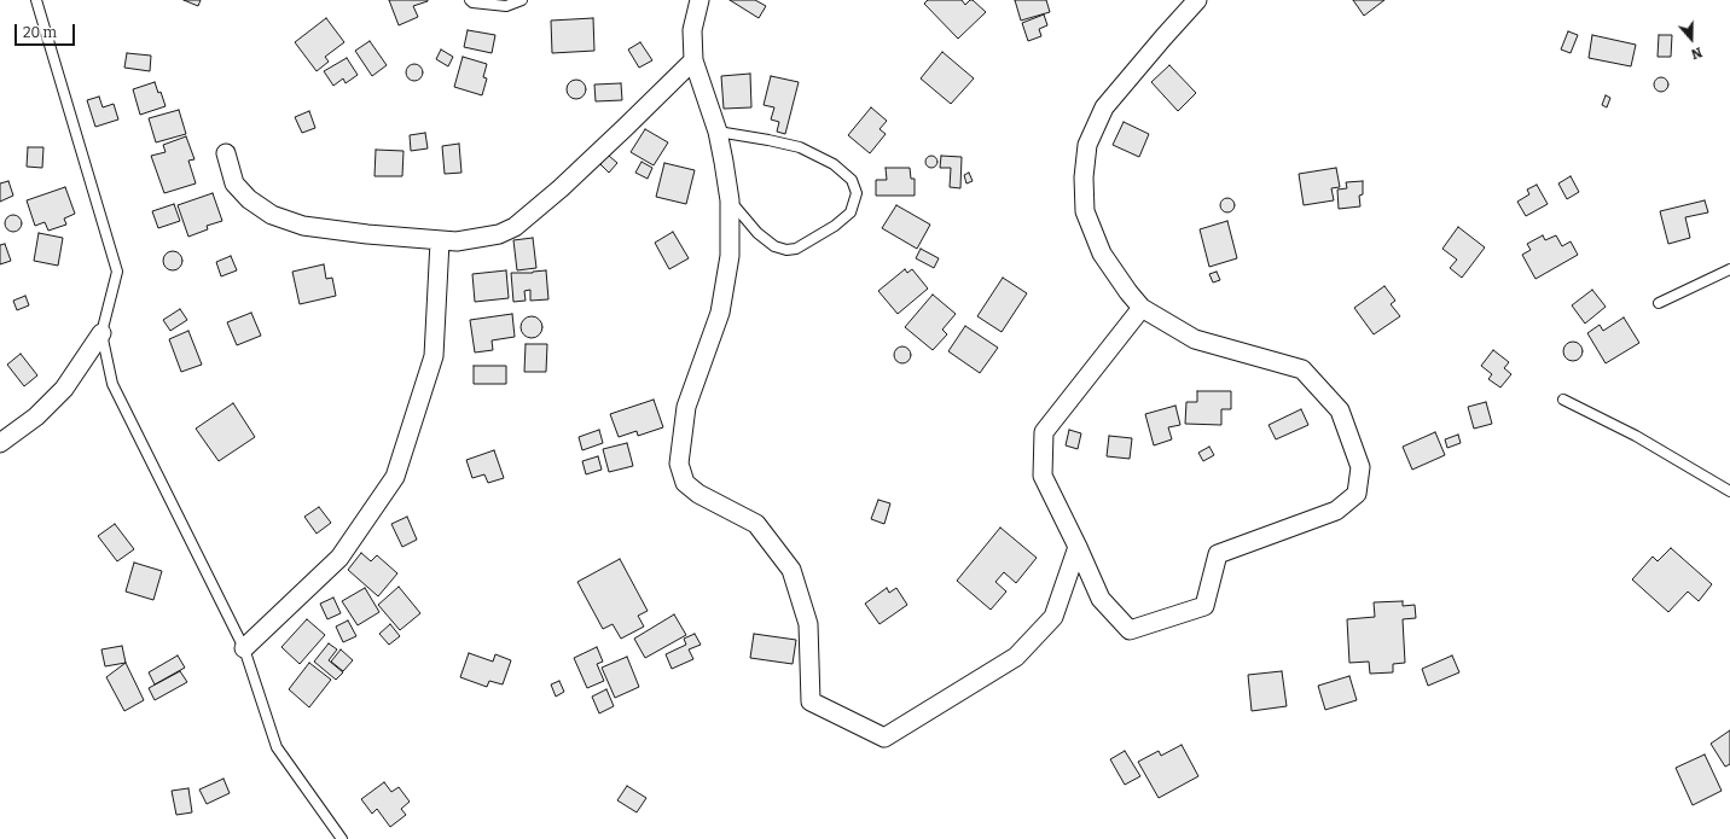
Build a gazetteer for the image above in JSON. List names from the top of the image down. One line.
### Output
{"scale_bar":"20 m","north":"bottom"}
